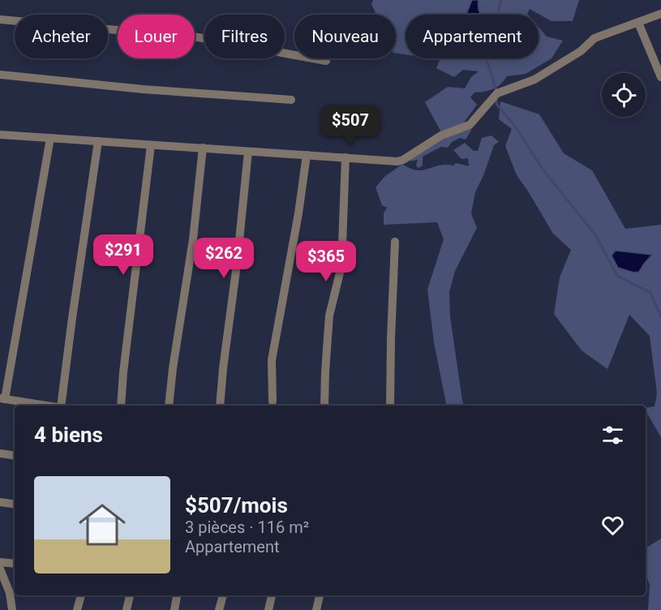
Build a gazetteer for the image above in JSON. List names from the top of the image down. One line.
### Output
{"page":{"chip":["Acheter","Louer","Filtres","Nouveau","Appartement"],"price":["$507","$291","$262","$365"],"heading":"4 biens","list":[{"name":"$507/mois","note":"3 pièces · 116 m² · Appartement"}]}}
